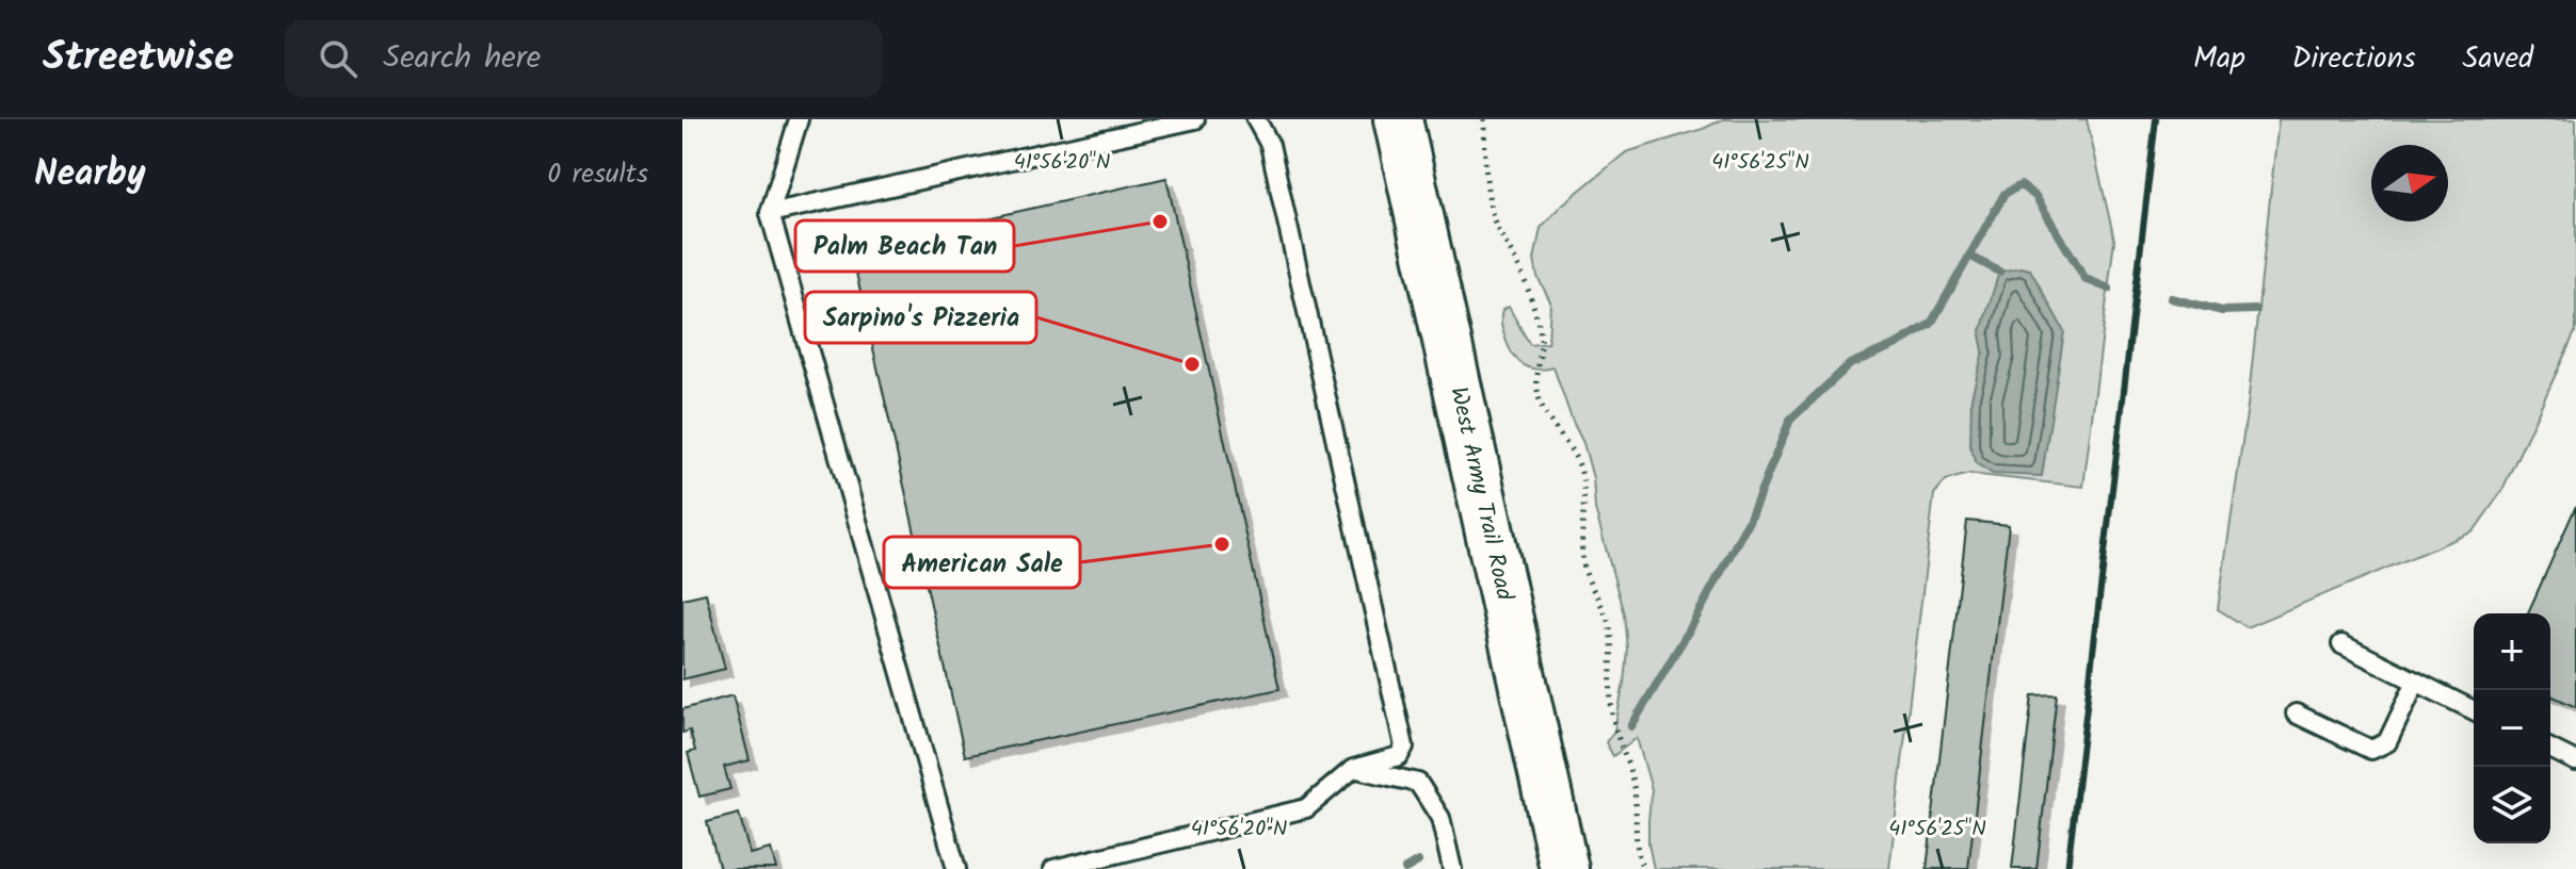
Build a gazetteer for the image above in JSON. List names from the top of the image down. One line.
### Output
{"streets":{"main road":["West Army Trail Road"]},"places":["Palm Beach Tan","Sarpino's Pizzeria","American Sale"],"north":"right","page":{"header":"Streetwise","search":"Search here","nav":["Map","Directions","Saved"],"heading":["Nearby","0 results"],"map_buttons":["+","−"]},"coordinates":["41°56'20\"N","41°56'25\"N"]}
